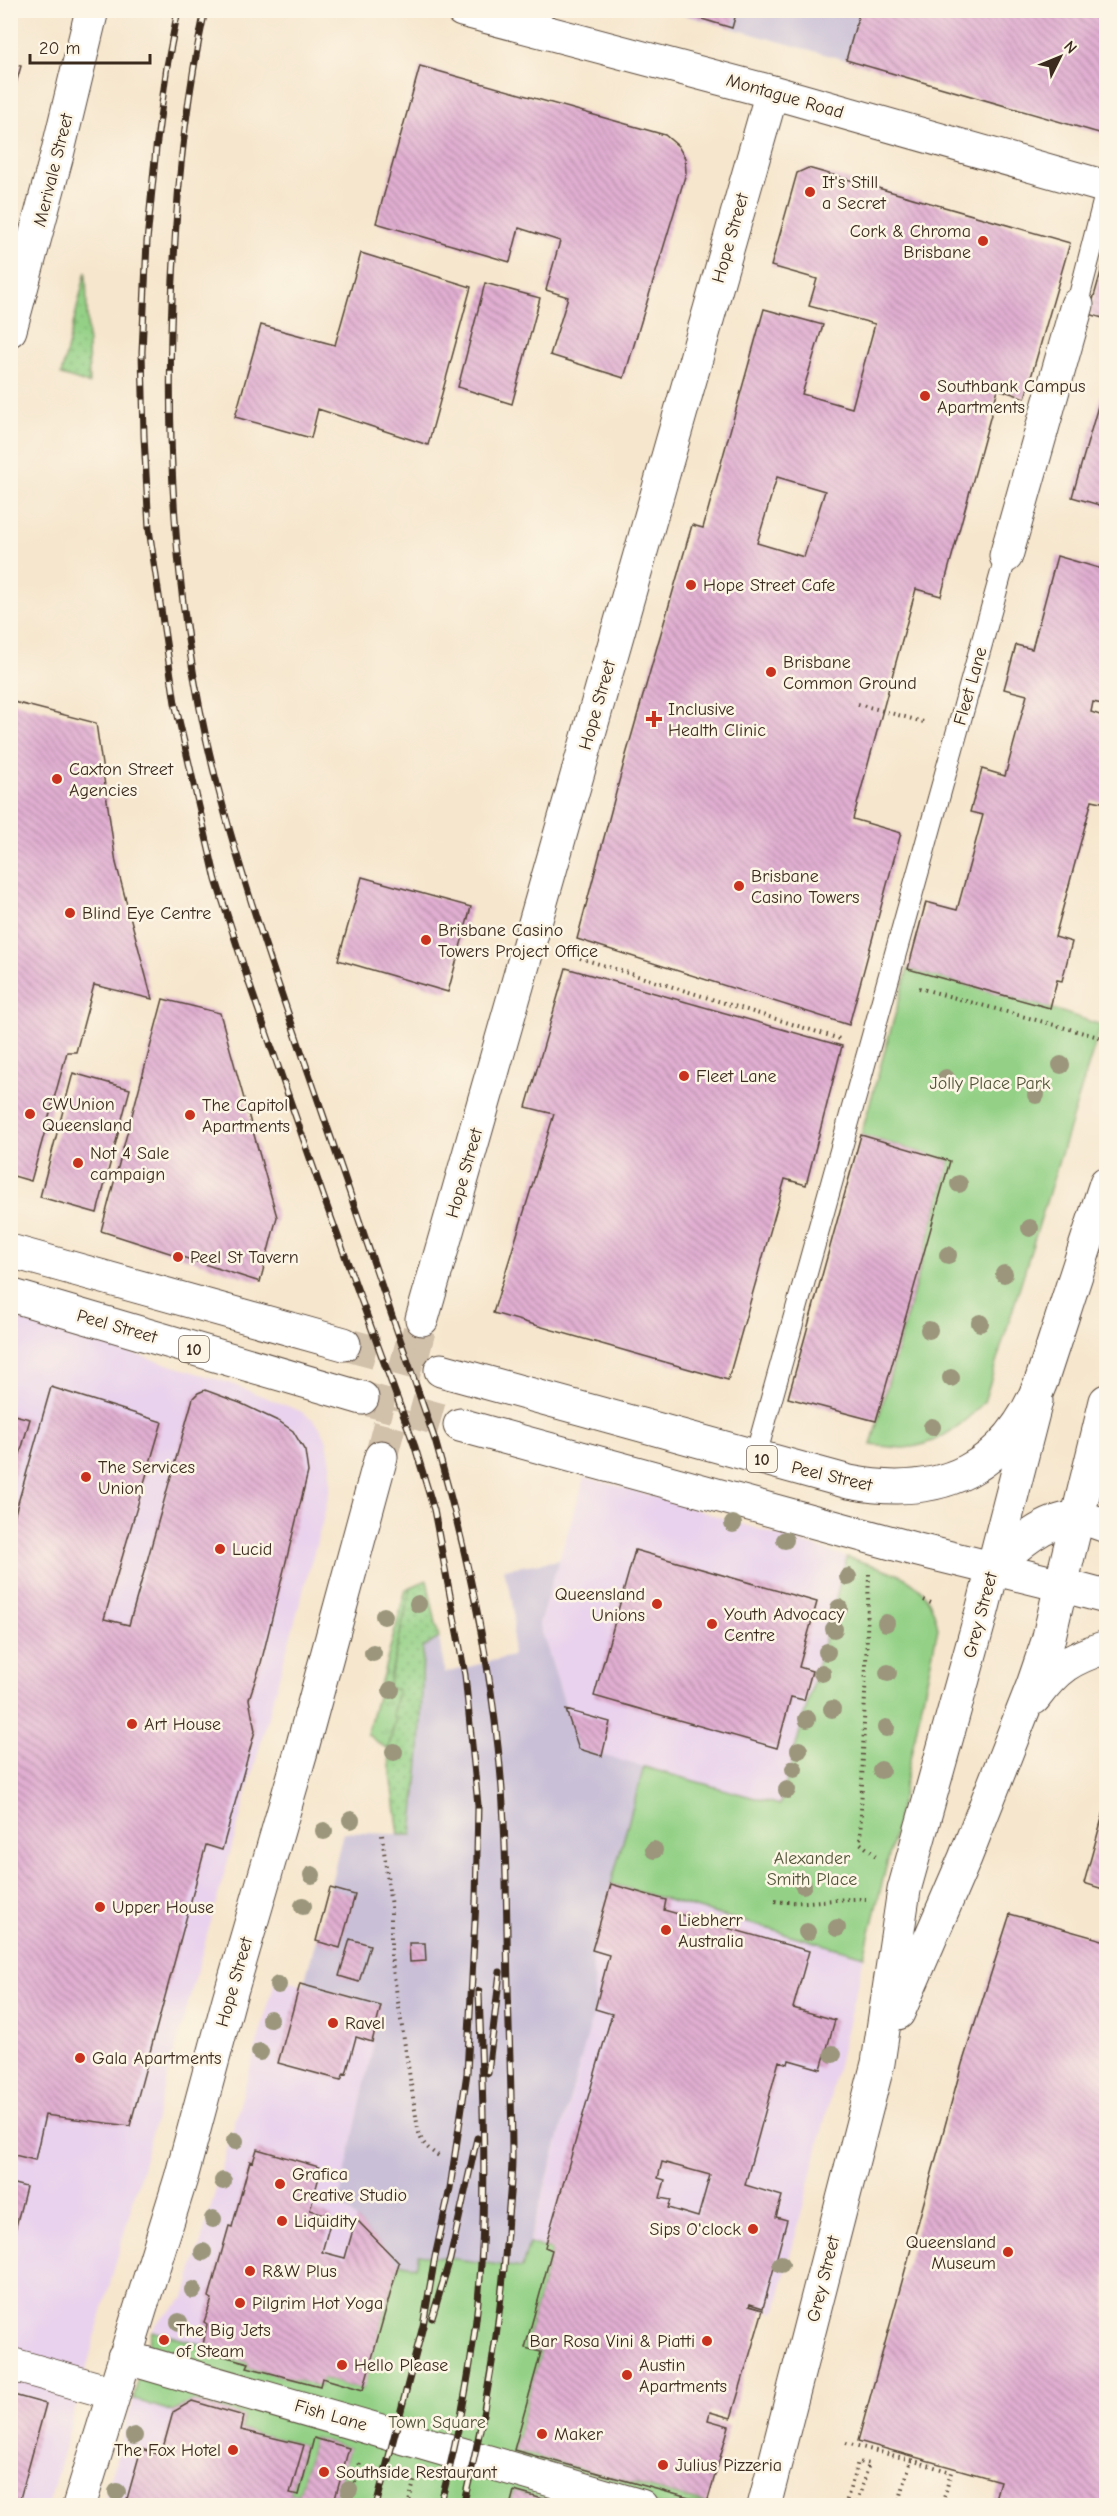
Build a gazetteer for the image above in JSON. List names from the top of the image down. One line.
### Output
{"streets":{"street":["Montague Road","Merivale Street","Hope Street","Fleet Lane","Peel Street","10","Grey Street","Fish Lane"]},"crossings":[["Montague Road","Hope Street"],["Hope Street","Fish Lane"],["Fleet Lane","Peel Street"],["Peel Street","Grey Street"]],"parks":["Jolly Place Park","Alexander Smith Place","Town Square"],"places":{"other":["It's Still a Secret","Cork & Chroma Brisbane","Southbank Campus Apartments","Hope Street Cafe","Brisbane Common Ground","Caxton Street Agencies","Brisbane Casino Towers","Blind Eye Centre","Brisbane Casino Towers Project Office","Fleet Lane","CWUnion Queensland","The Capitol Apartments","Not 4 Sale campaign","Peel St Tavern","The Services Union","Lucid","Queensland Unions","Youth Advocacy Centre","Art House","Upper House","Liebherr Australia","Ravel","Gala Apartments","Grafica Creative Studio","Liquidity","Sips O'clock","Queensland Museum","R&W Plus","Pilgrim Hot Yoga","The Big Jets of Steam","Bar Rosa Vini & Piatti","Hello Please","Austin Apartments","Maker","The Fox Hotel","Julius Pizzeria","Southside Restaurant"],"health":["Inclusive Health Clinic"]},"scale_bar":"20 m","north":"top right"}
